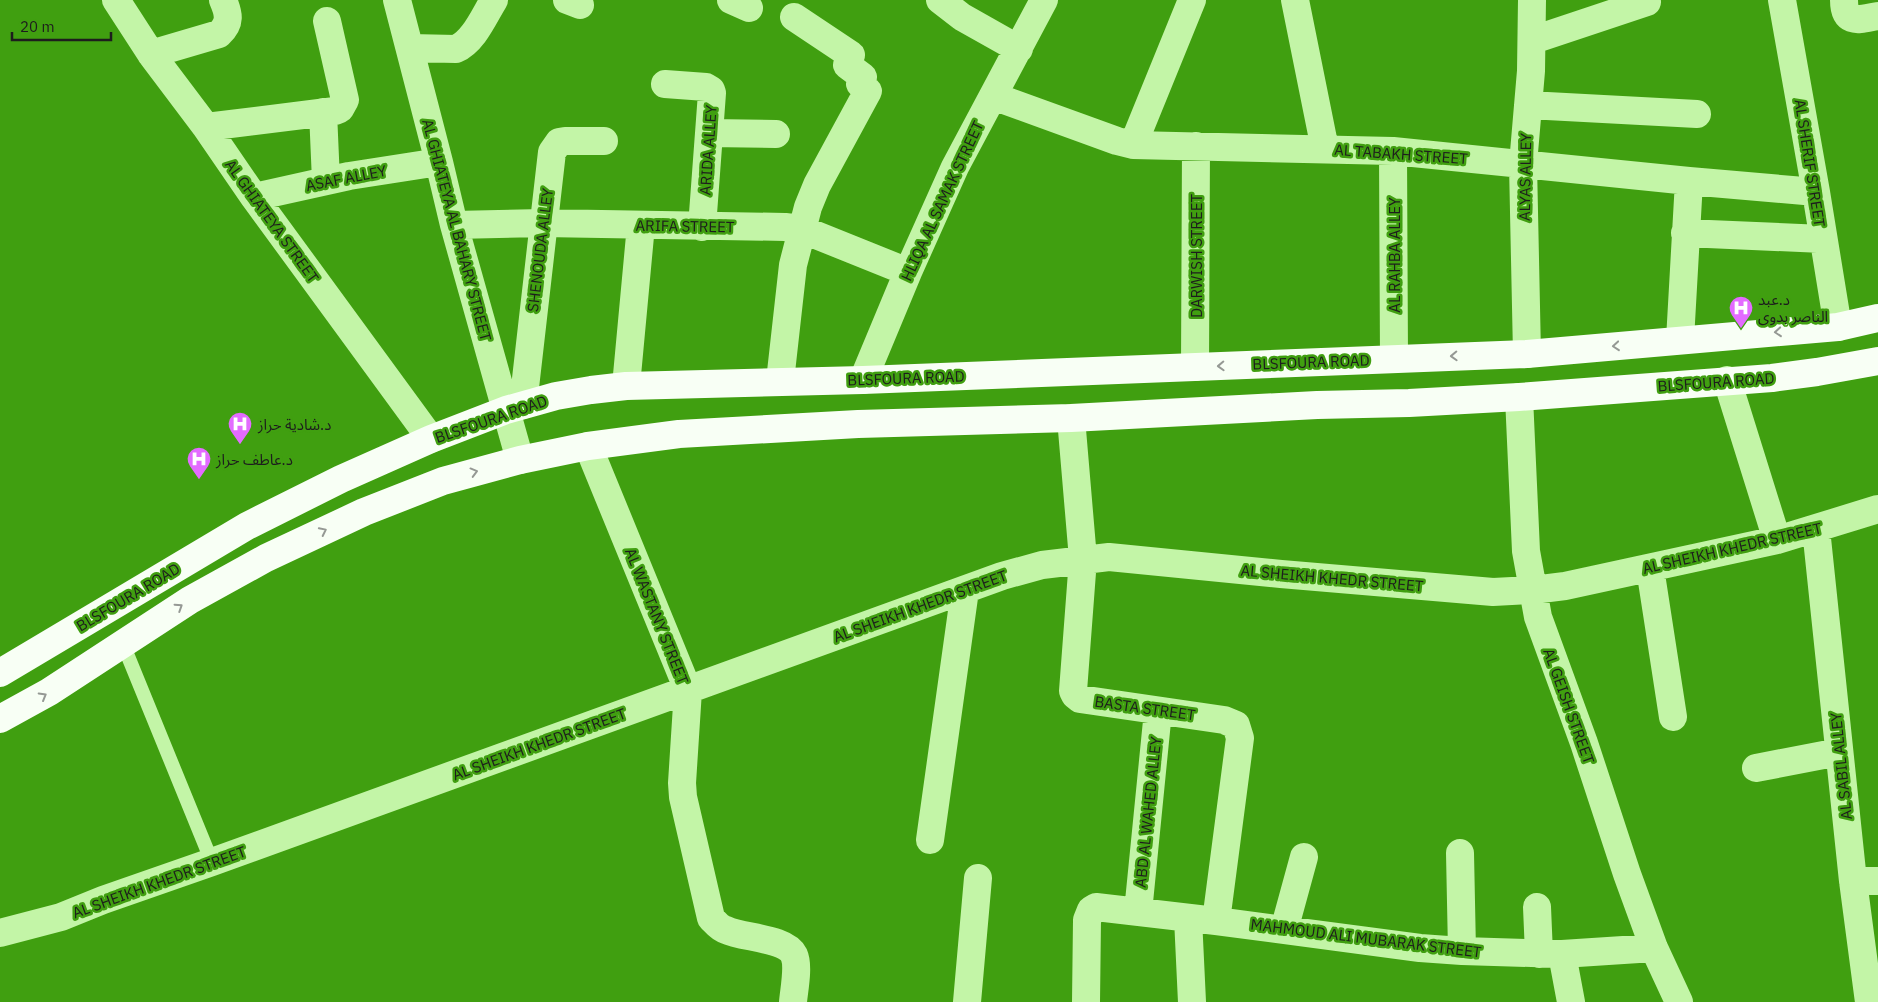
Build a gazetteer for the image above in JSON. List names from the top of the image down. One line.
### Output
{"streets":{"main road":["BLSFOURA ROAD"],"street":["ARIDA ALLEY","AL TABAKH STREET","AL SHERIF STREET","ALYAS ALLEY","ASAF ALLEY","HLIQA AL SAMAK STREET","AL GHIATEYA STREET","ARIFA STREET","AL GHIATEYA AL BAHARY STREET","SHENOUDA ALLEY","AL RAHBA ALLEY","DARWISH STREET","AL SHEIKH KHEDR STREET","AL WASTANY STREET","AL GEISH STREET","BASTA STREET","AL SABIL ALLEY","ABD AL WAHED ALLEY","MAHMOUD ALI MUBARAK STREET"]},"crossings":[["ARIDA ALLEY","ARIFA STREET"],["AL TABAKH STREET","AL SHERIF STREET"],["AL TABAKH STREET","ALYAS ALLEY"],["AL TABAKH STREET","HLIQA AL SAMAK STREET"],["AL TABAKH STREET","AL RAHBA ALLEY"],["AL TABAKH STREET","DARWISH STREET"],["AL SHERIF STREET","BLSFOURA ROAD"],["ALYAS ALLEY","BLSFOURA ROAD"],["ASAF ALLEY","AL GHIATEYA STREET"],["ASAF ALLEY","AL GHIATEYA AL BAHARY STREET"],["HLIQA AL SAMAK STREET","ARIFA STREET"],["HLIQA AL SAMAK STREET","BLSFOURA ROAD"],["AL GHIATEYA STREET","BLSFOURA ROAD"],["ARIFA STREET","AL GHIATEYA AL BAHARY STREET"],["ARIFA STREET","SHENOUDA ALLEY"],["AL GHIATEYA AL BAHARY STREET","SHENOUDA ALLEY"],["AL GHIATEYA AL BAHARY STREET","BLSFOURA ROAD"],["SHENOUDA ALLEY","BLSFOURA ROAD"],["AL RAHBA ALLEY","BLSFOURA ROAD"],["DARWISH STREET","BLSFOURA ROAD"],["BLSFOURA ROAD","AL WASTANY STREET"],["BLSFOURA ROAD","AL GEISH STREET"],["BLSFOURA ROAD","BASTA STREET"],["AL SHEIKH KHEDR STREET","AL WASTANY STREET"],["AL SHEIKH KHEDR STREET","AL GEISH STREET"],["AL SHEIKH KHEDR STREET","BASTA STREET"],["AL SHEIKH KHEDR STREET","AL SABIL ALLEY"],["AL GEISH STREET","MAHMOUD ALI MUBARAK STREET"],["BASTA STREET","ABD AL WAHED ALLEY"],["BASTA STREET","MAHMOUD ALI MUBARAK STREET"],["ABD AL WAHED ALLEY","MAHMOUD ALI MUBARAK STREET"]],"places":{"hospital":["د.عبد الناصر بدوى","د.شادية حراز","د.عاطف حراز"]},"scale_bar":"20 m"}
